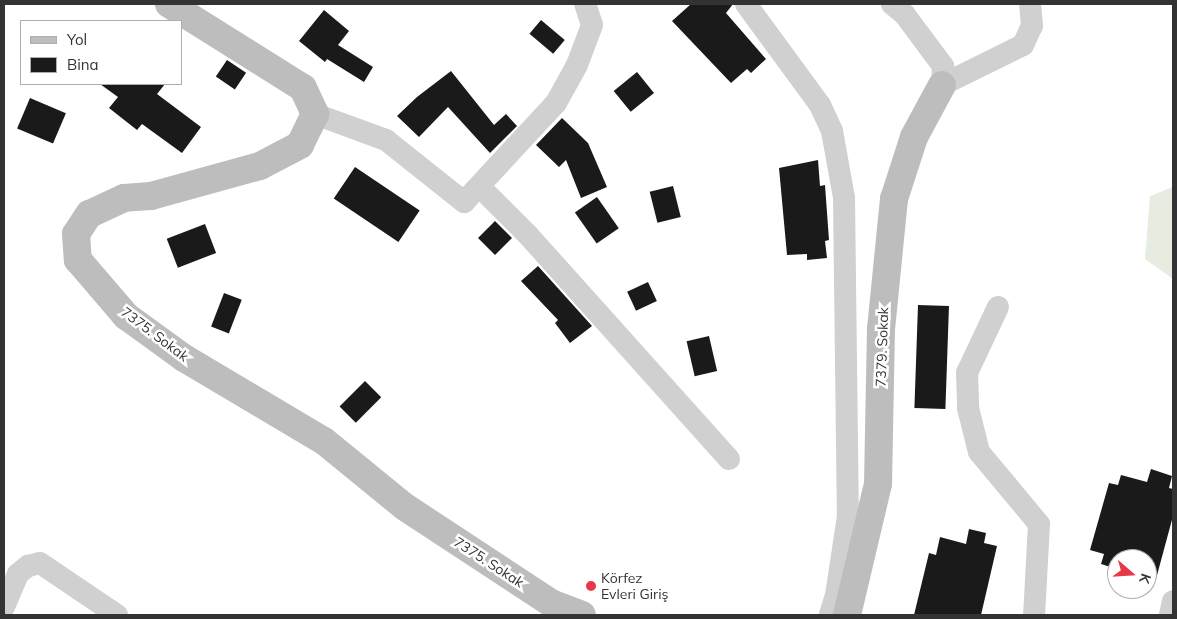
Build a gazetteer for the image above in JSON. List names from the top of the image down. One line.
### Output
{"streets":{"street":["7375. Sokak","7379. Sokak"]},"places":["Körfez Evleri Giriş"],"legend":["Yol","Bina"],"north":"right"}
